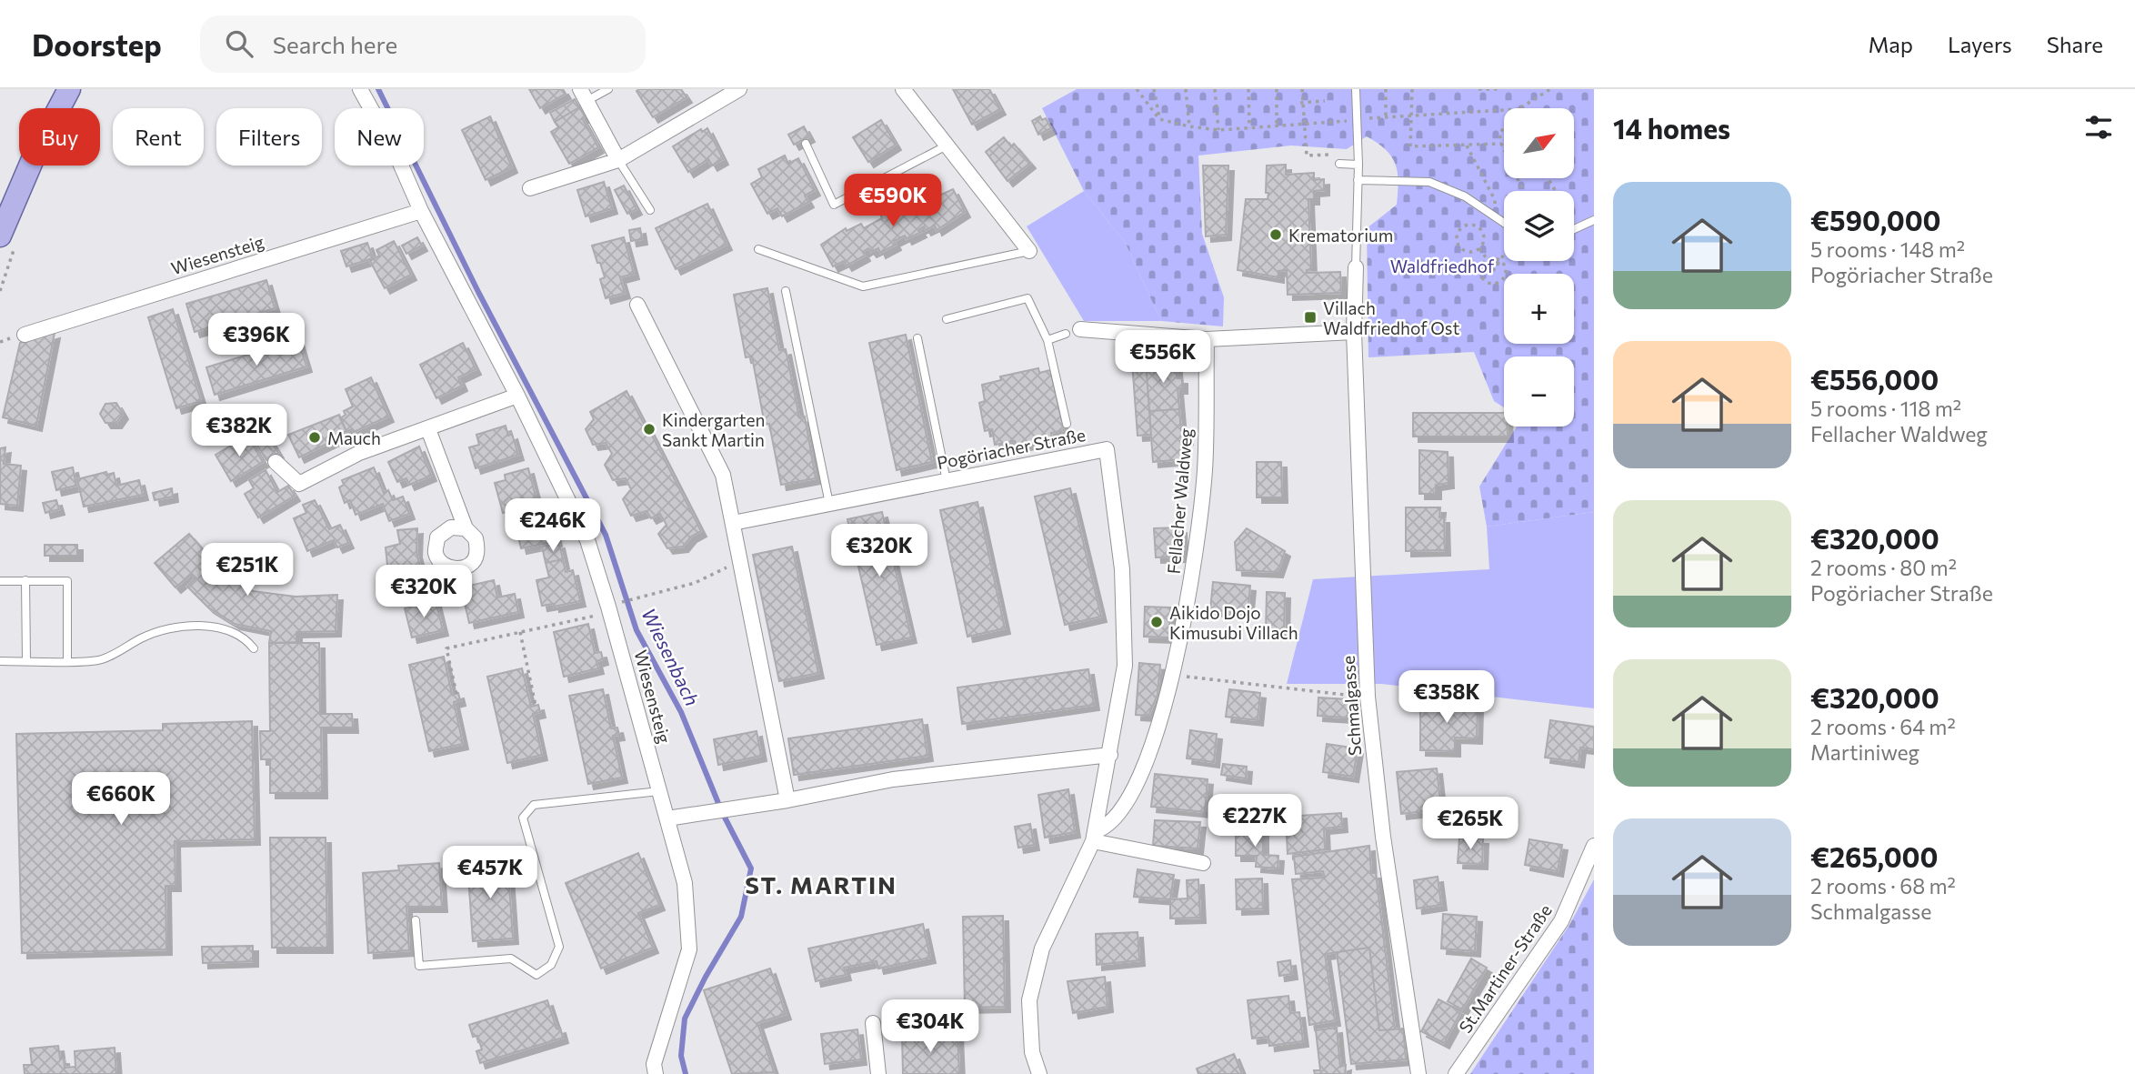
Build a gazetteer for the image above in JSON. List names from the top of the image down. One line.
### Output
{"streets":{"street":["Wiesensteig","Pogöriacher Straße","Fellacher Waldweg","Schmalgasse","St.Martiner-Straße"]},"crossings":[["Pogöriacher Straße","Fellacher Waldweg"]],"districts":["ST. MARTIN"],"water":["Wiesenbach"],"parks":["Waldfriedhof"],"places":{"other":["Krematorium","Kindergarten Sankt Martin","Mauch","Aikido Dojo Kimusubi Villach"],"transit":["Villach Waldfriedhof Ost"]},"north":"top right","page":{"header":"Doorstep","search":"Search here","nav":["Map","Layers","Share"],"heading":"14 homes","map_buttons":["+","−"],"chip":["Buy","Rent","Filters","New"],"list":[{"name":"€590,000","note":"5 rooms · 148 m² · Pogöriacher Straße"},{"name":"€556,000","note":"5 rooms · 118 m² · Fellacher Waldweg"},{"name":"€320,000","note":"2 rooms · 80 m² · Pogöriacher Straße"},{"name":"€320,000","note":"2 rooms · 64 m² · Martiniweg"},{"name":"€265,000","note":"2 rooms · 68 m² · Schmalgasse"}],"price":["€590K","€396K","€556K","€382K","€246K","€320K","€251K","€320K","€358K","€660K","€227K","€265K","€457K","€304K"]}}
